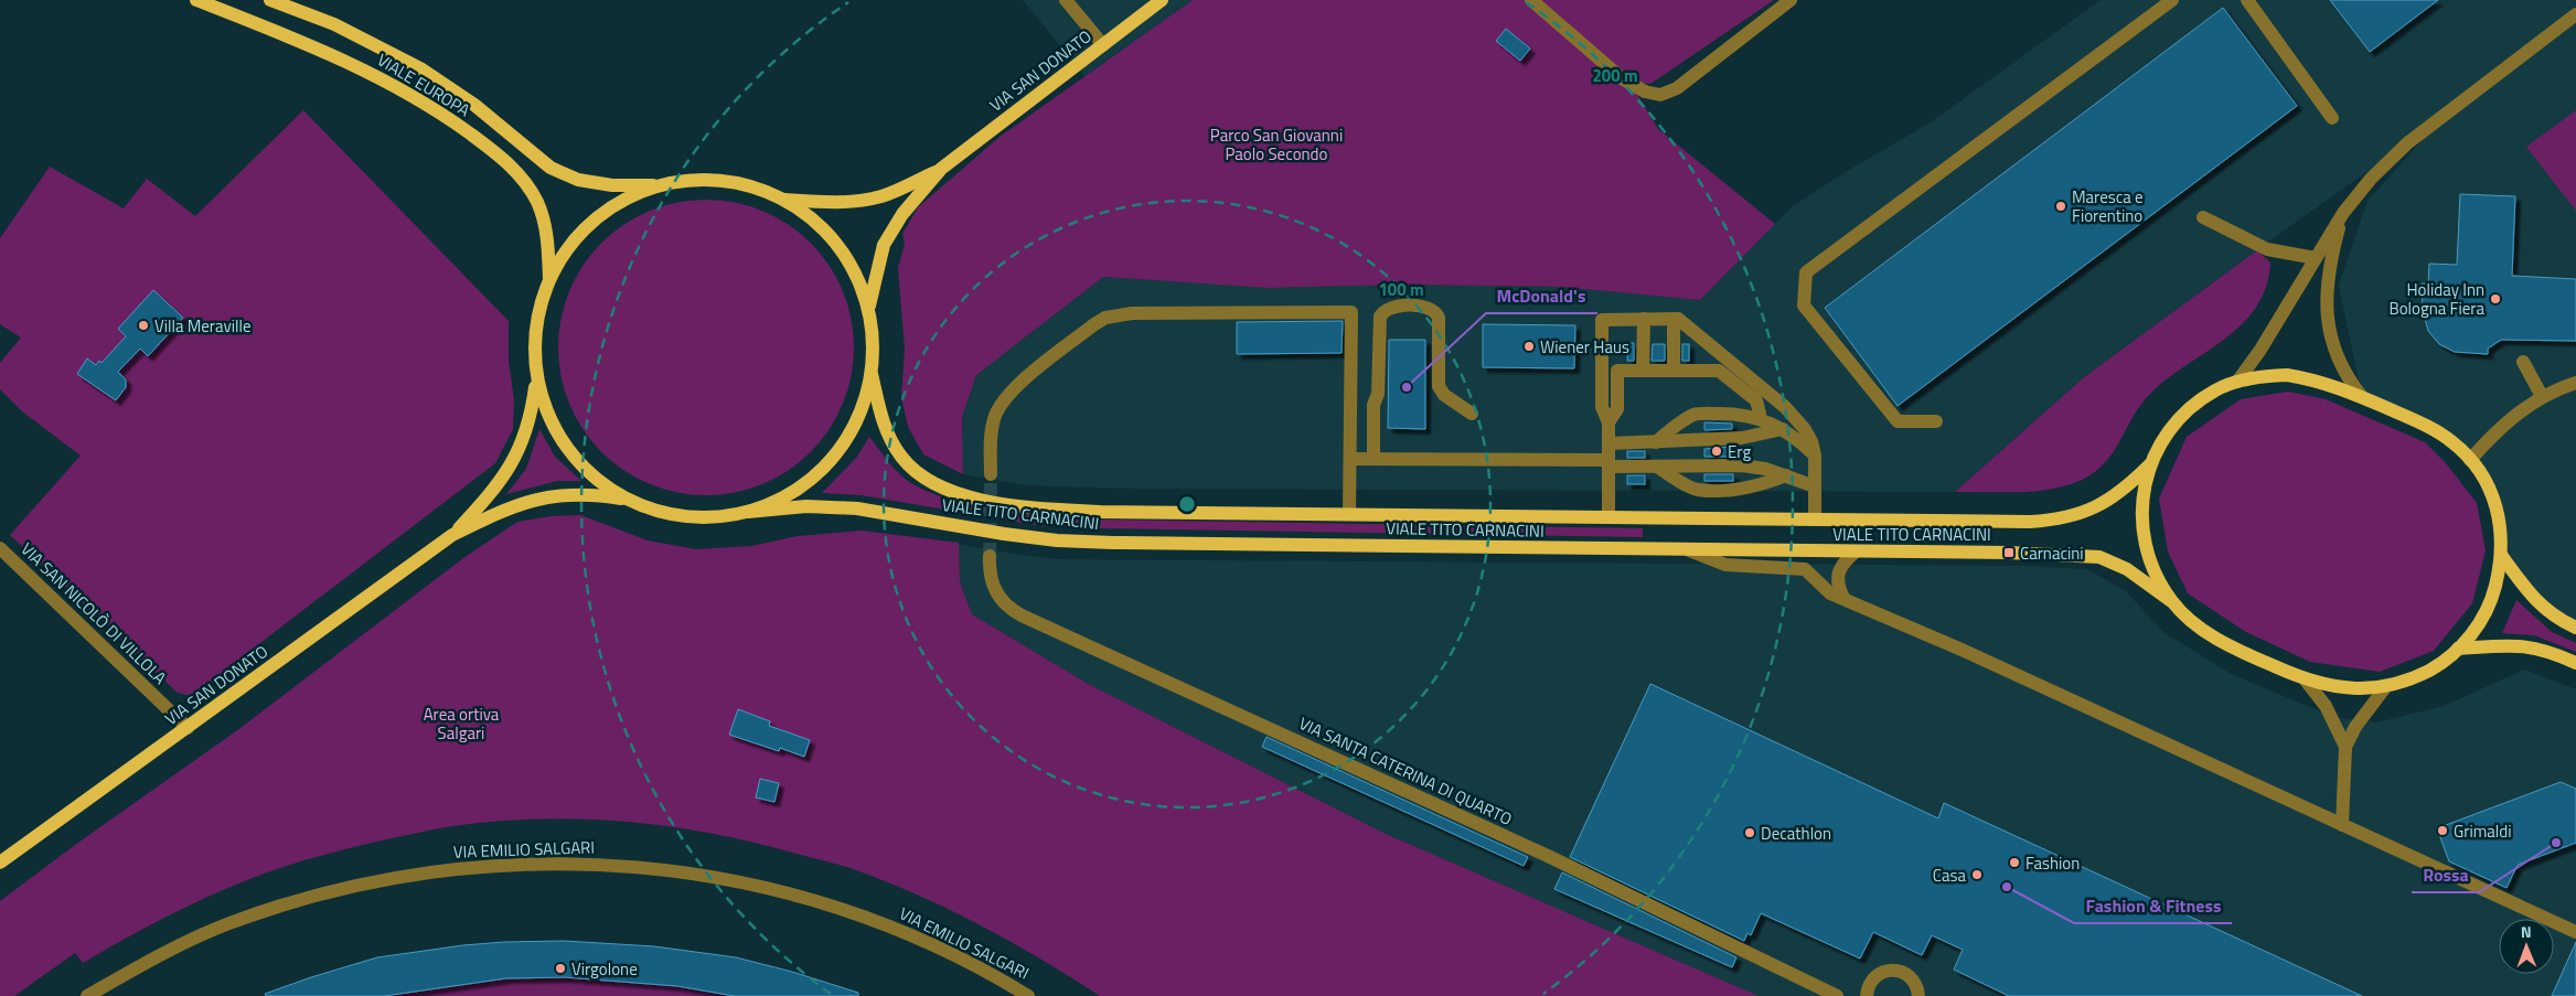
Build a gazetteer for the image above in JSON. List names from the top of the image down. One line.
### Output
{"streets":{"main road":["VIA SAN DONATO","VIALE EUROPA","VIALE TITO CARNACINI"],"street":["VIA SAN NICOLÒ DI VILLOLA","VIA SANTA CATERINA DI QUARTO","VIA EMILIO SALGARI"]},"crossings":[["VIA SAN DONATO","VIA SAN NICOLÒ DI VILLOLA"]],"parks":["Parco San Giovanni Paolo Secondo","Area ortiva Salgari"],"places":{"other":["Maresca e Fiorentino","Holiday Inn Bologna Fiera","Villa Meraville","Wiener Haus","McDonald's","Erg","Grimaldi","Decathlon","Rossa","Fashion","Casa","Fashion & Fitness","Virgolone"],"transit":["Carnacini"]},"north":"top","rings":["200 m","100 m"]}
